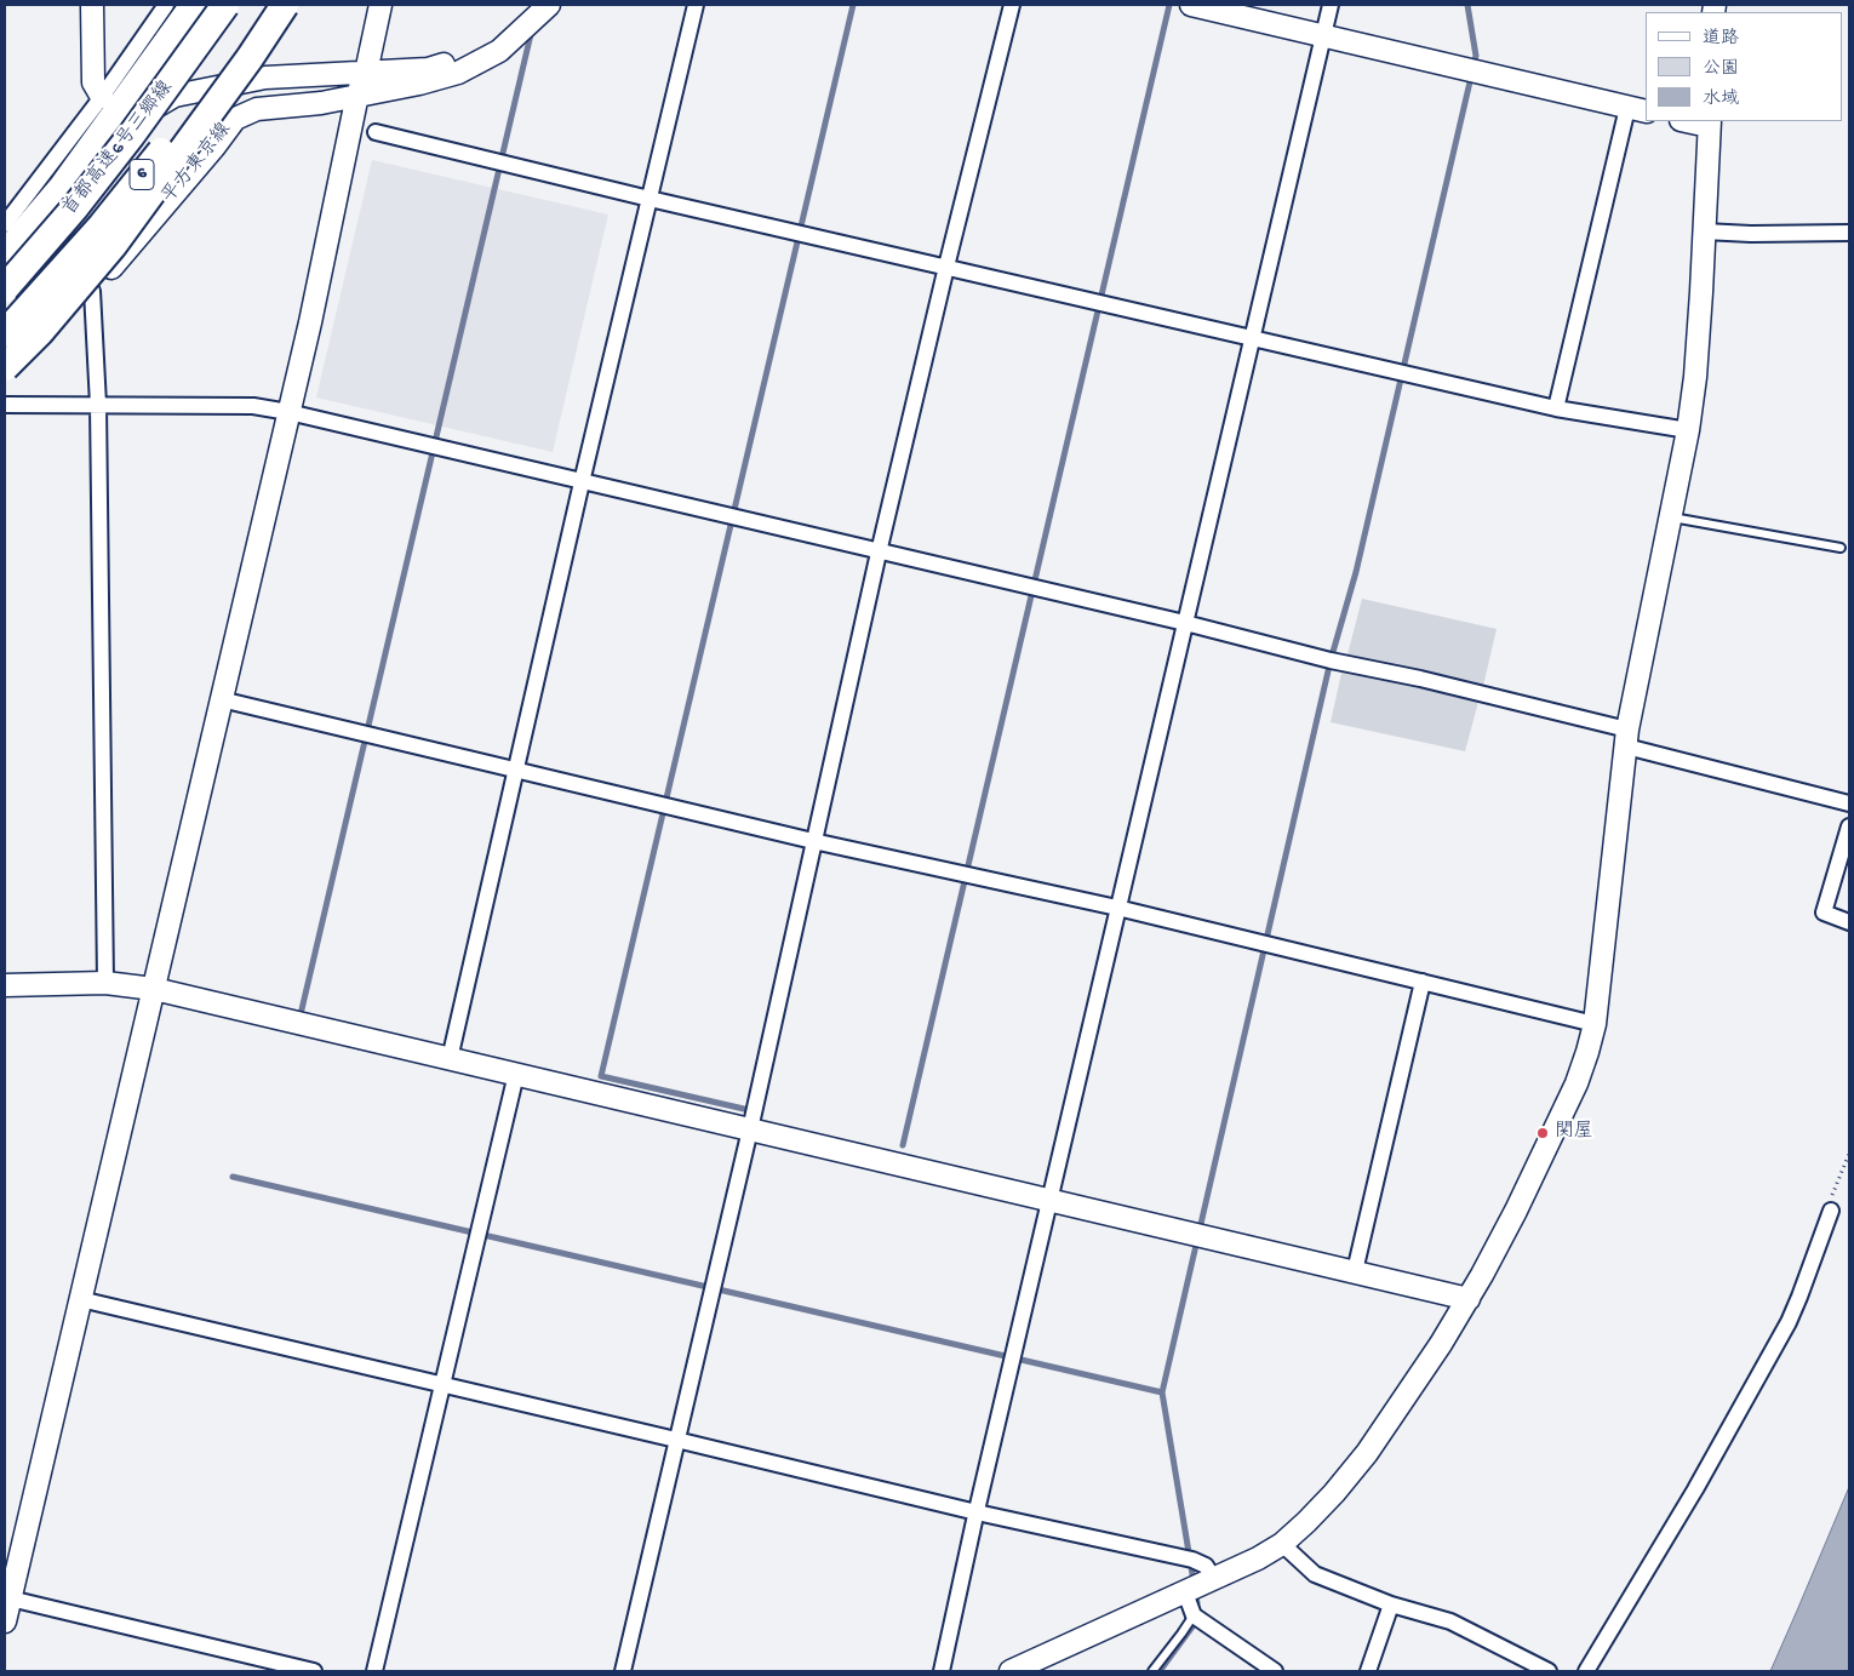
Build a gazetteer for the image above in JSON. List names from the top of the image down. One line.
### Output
{"streets":{"highway":["首都高速6号三郷線","6"],"street":["平方東京線"]},"places":["関屋"],"legend":["道路","公園","水域"]}
